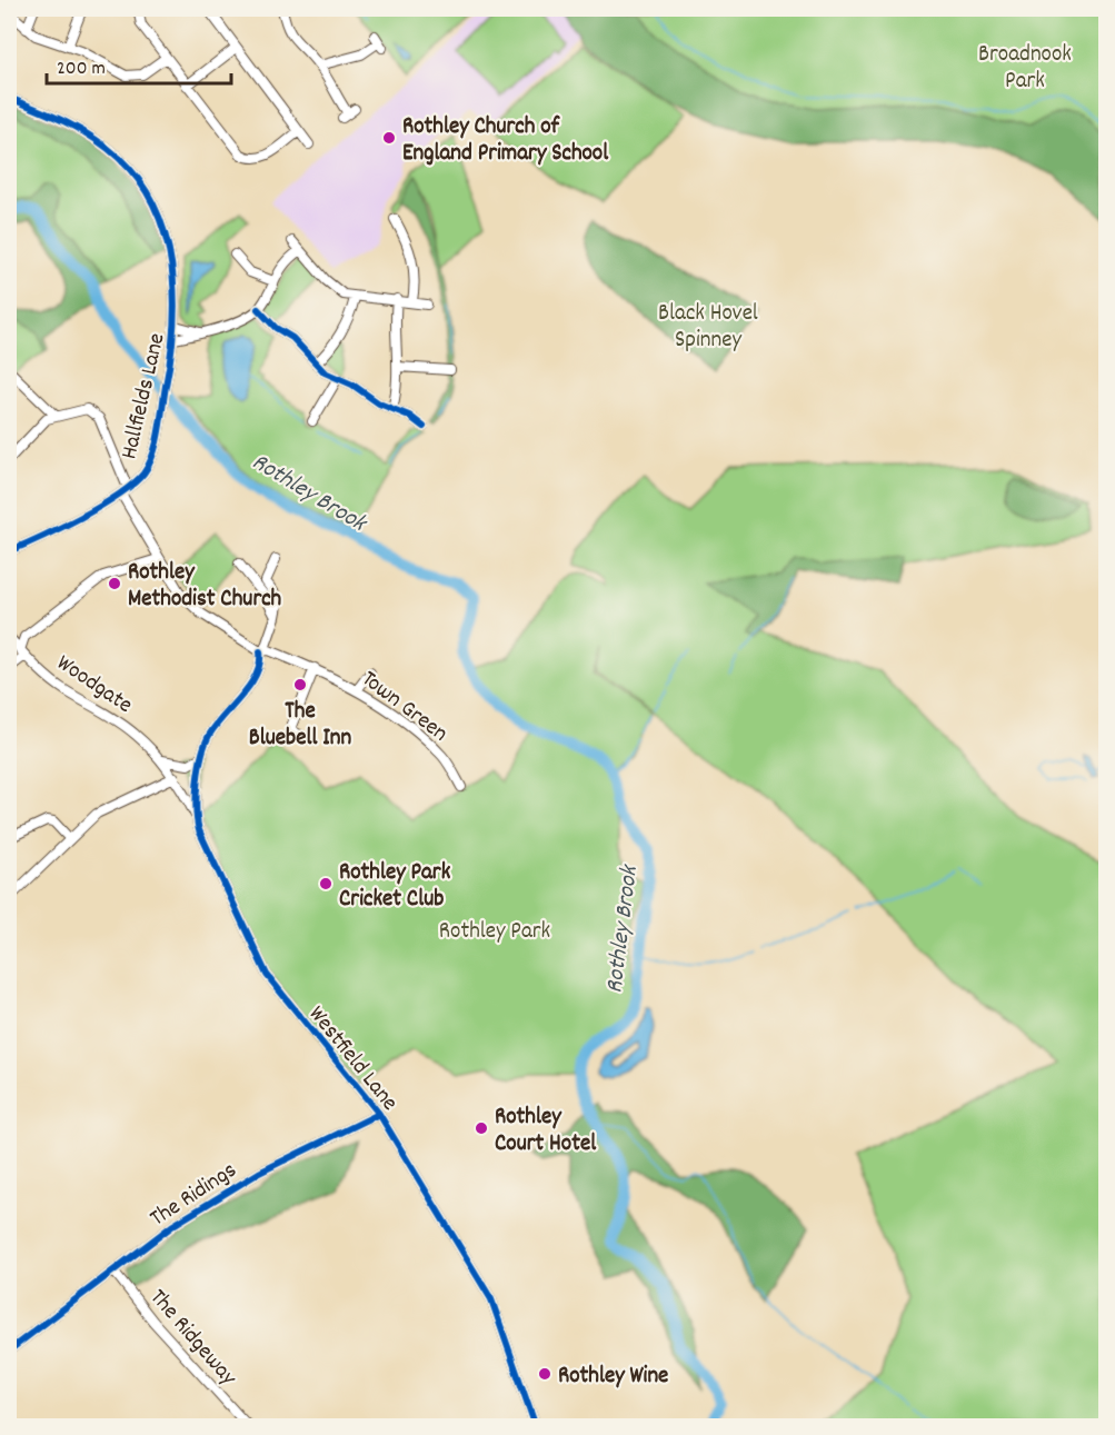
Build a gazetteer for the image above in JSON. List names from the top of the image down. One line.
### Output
{"streets":{"street":["Hallfields Lane","Woodgate","Town Green","Westfield Lane","The Ridings","The Ridgeway"]},"crossings":[["Hallfields Lane","Town Green"],["Woodgate","Westfield Lane"],["Westfield Lane","The Ridings"],["The Ridings","The Ridgeway"]],"water":["Rothley Brook"],"parks":["Broadnook Park","Black Hovel Spinney","Rothley Park"],"places":["Rothley Church of England Primary School","Rothley Methodist Church","The Bluebell Inn","Rothley Park Cricket Club","Rothley Court Hotel","Rothley Wine"],"scale_bar":"200 m"}
